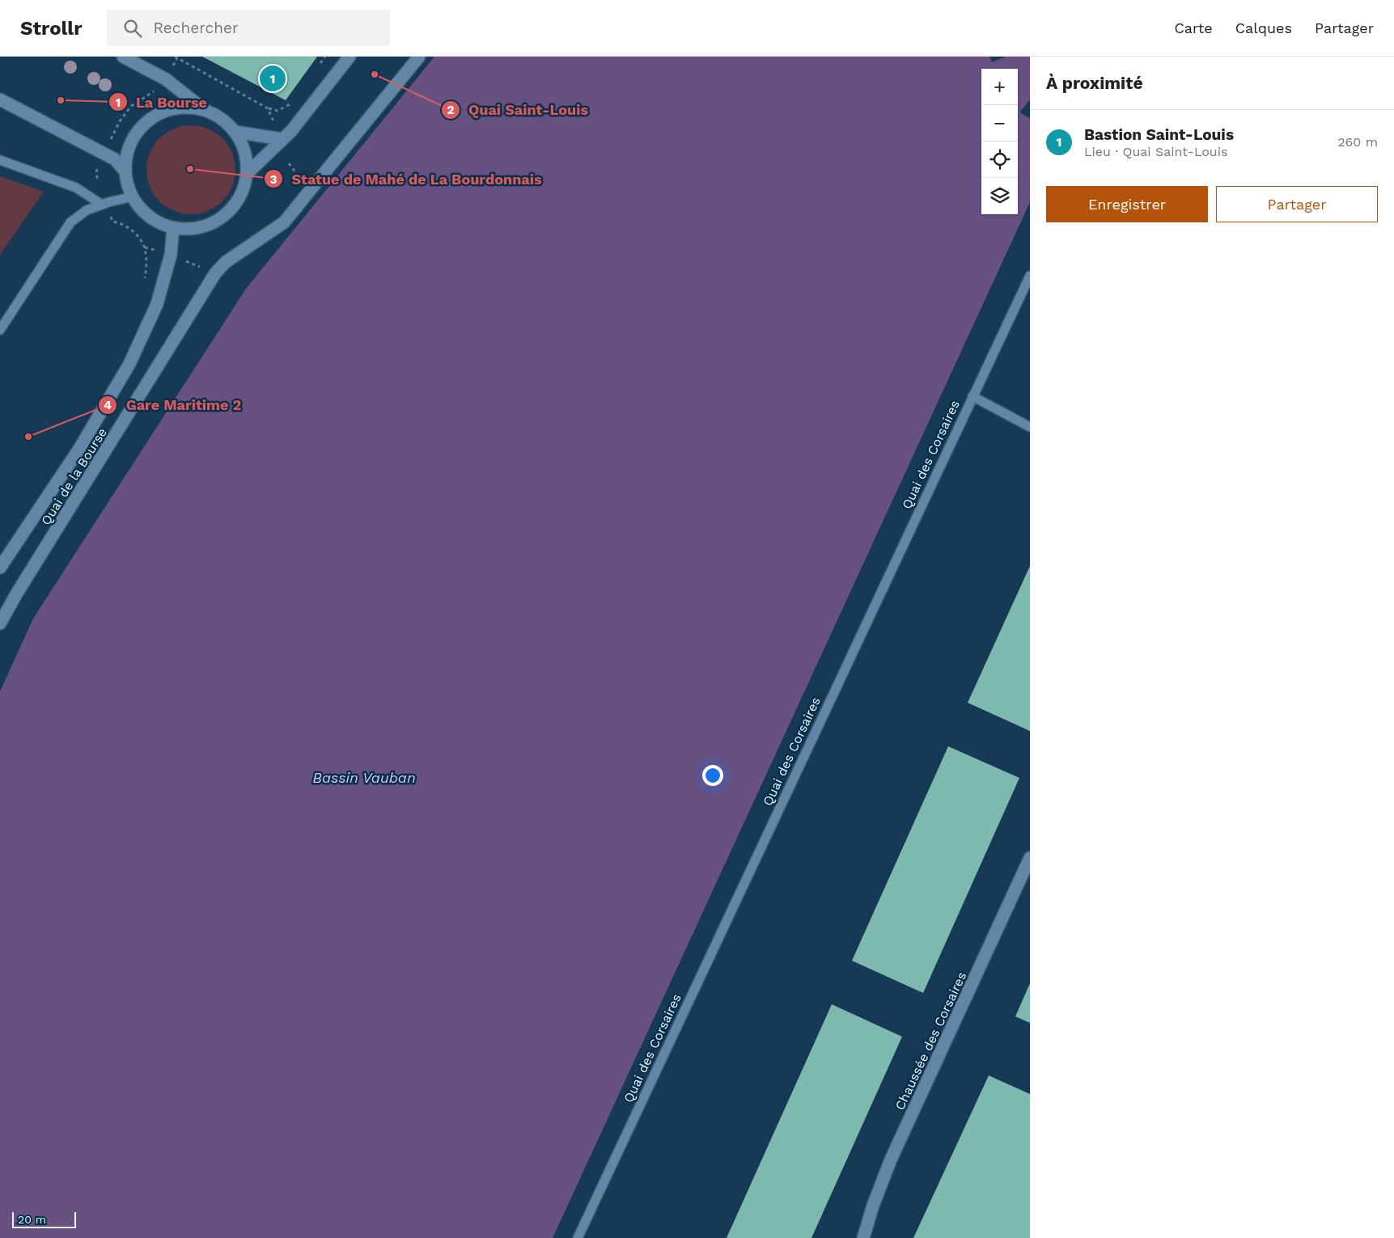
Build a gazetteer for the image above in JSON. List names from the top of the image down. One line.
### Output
{"streets":{"street":["Quai de la Bourse","Chaussée des Corsaires"],"lane":["Quai des Corsaires"]},"water":["Bassin Vauban"],"places":["Quai Saint-Louis","La Bourse","Statue de Mahé de La Bourdonnais","Gare Maritime 2"],"scale_bar":"20 m","page":{"header":"Strollr","search":"Rechercher","nav":["Carte","Calques","Partager"],"heading":"À proximité","pins":"1","map_buttons":["+","−"],"list":[{"mark":"1","name":"Bastion Saint-Louis","note":"Lieu · Quai Saint-Louis","value":"260 m"}],"buttons":["Enregistrer","Partager"],"scale":"20 m"}}
